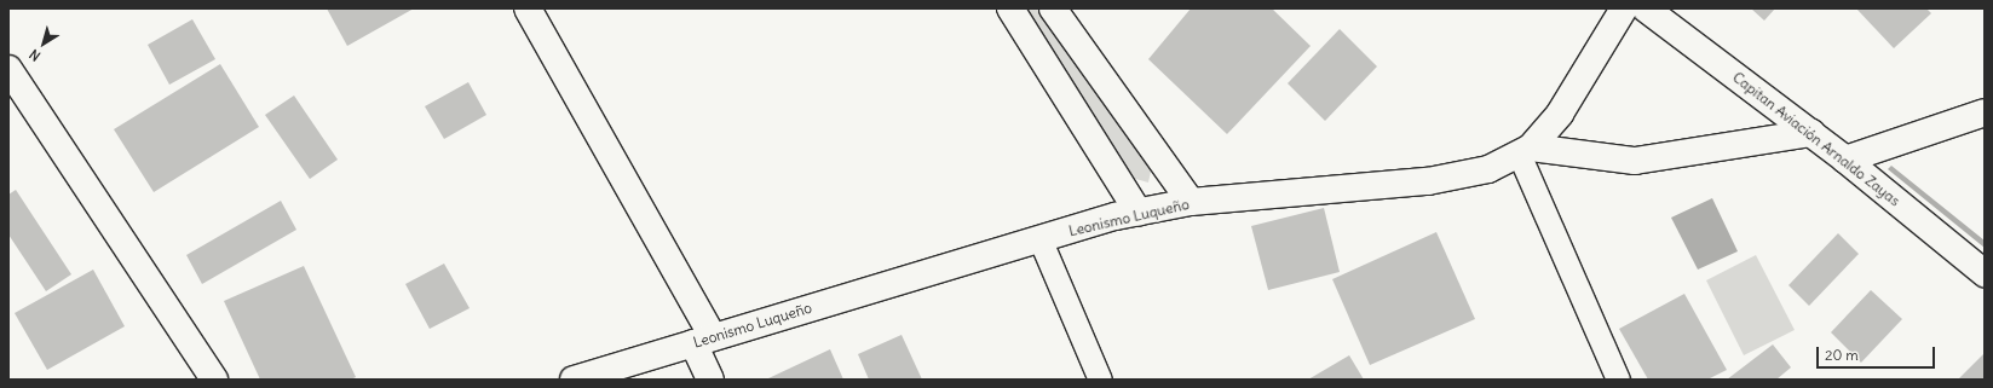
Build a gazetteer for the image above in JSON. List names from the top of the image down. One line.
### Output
{"streets":{"street":["Capitan Aviación Arnaldo Zayas","Leonismo Luqueño"]},"scale_bar":"20 m","north":"bottom left"}
